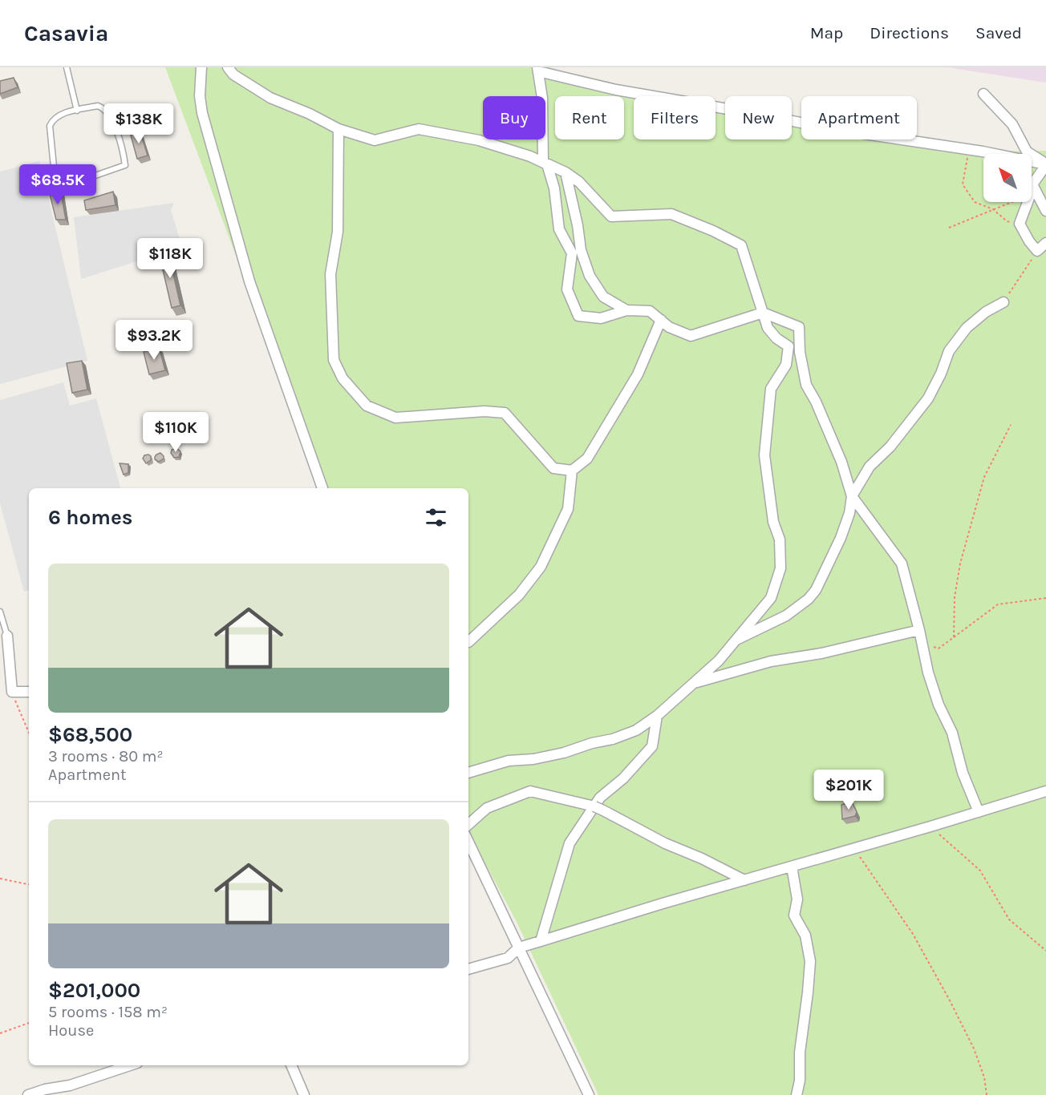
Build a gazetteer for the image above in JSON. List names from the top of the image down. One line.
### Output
{"north":"top left","page":{"header":"Casavia","nav":["Map","Directions","Saved"],"chip":["Buy","Rent","Filters","New","Apartment"],"price":["$138K","$68.5K","$118K","$93.2K","$110K","$201K"],"heading":"6 homes","list":[{"name":"$68,500","note":"3 rooms · 80 m² · Apartment"},{"name":"$201,000","note":"5 rooms · 158 m² · House"}]}}
